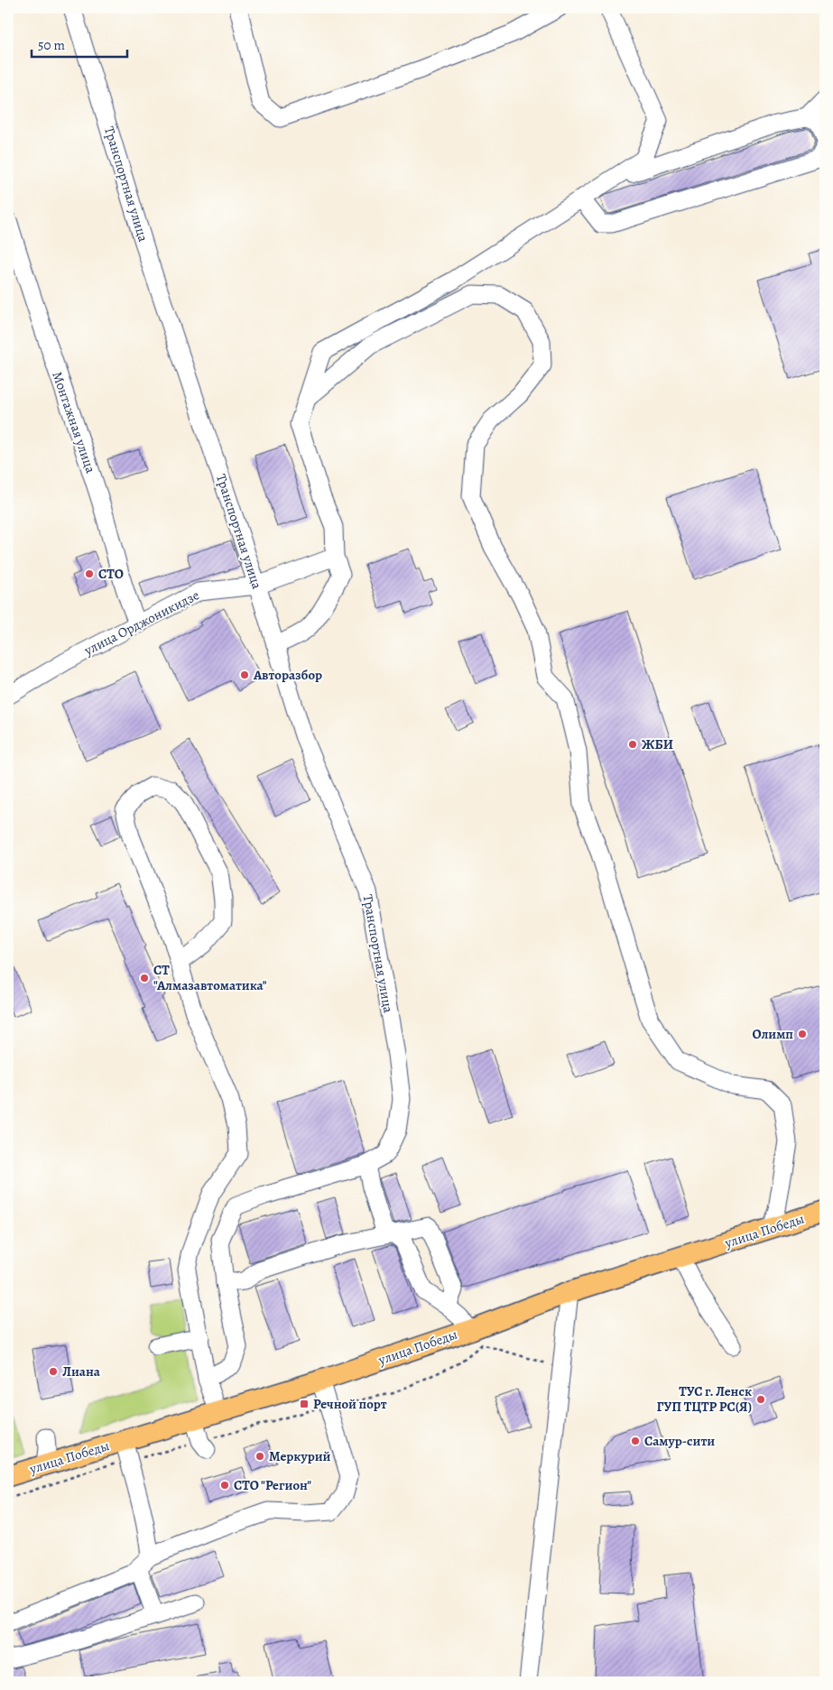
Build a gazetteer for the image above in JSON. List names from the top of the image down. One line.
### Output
{"streets":{"main road":["улица Победы"],"street":["Транспортная улица","Монтажная улица","улица Орджоникидзе"]},"crossings":[["Транспортная улица","улица Орджоникидзе"],["Монтажная улица","улица Орджоникидзе"]],"places":{"other":["СТО","Авторазбор","ЖБИ","СТ \"Алмазавтоматика\"","Олимп","Лиана","ТУС г. Ленск ГУП ТЦТР РС(Я)","Самур-сити","Меркурий","СТО \"Регион\""],"transit":["Речной порт"]},"scale_bar":"50 m"}
